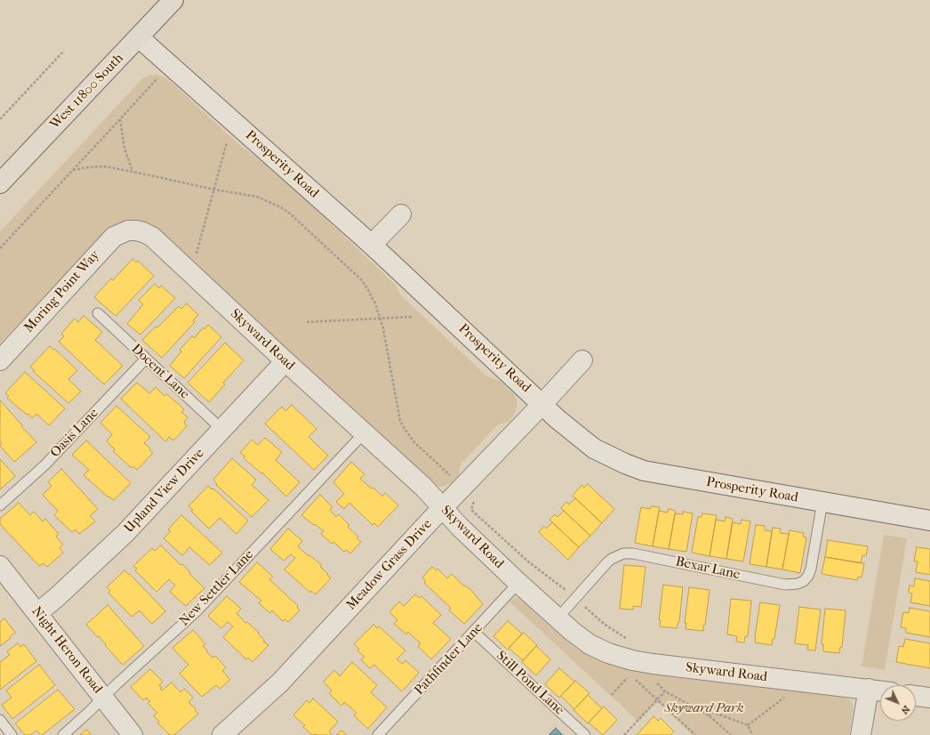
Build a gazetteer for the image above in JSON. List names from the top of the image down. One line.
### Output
{"streets":{"main road":["West 11800 South"],"street":["Prosperity Road","Moring Point Way","Skyward Road","Upland View Drive","Meadow Grass Drive","Night Heron Road"],"lane":["Docent Lane","Oasis Lane","Bexar Lane","New Settler Lane","Pathfinder Lane","Still Pond Lane"]},"crossings":[["West 11800 South","Prosperity Road"],["Prosperity Road","Meadow Grass Drive"],["Prosperity Road","Bexar Lane"],["Moring Point Way","Skyward Road"],["Skyward Road","Upland View Drive"],["Skyward Road","Meadow Grass Drive"],["Skyward Road","Bexar Lane"],["Skyward Road","New Settler Lane"],["Skyward Road","Pathfinder Lane"],["Docent Lane","Oasis Lane"],["Docent Lane","Upland View Drive"],["Upland View Drive","Night Heron Road"],["New Settler Lane","Night Heron Road"],["Pathfinder Lane","Still Pond Lane"]],"parks":["Skyward Park"],"north":"bottom right"}
